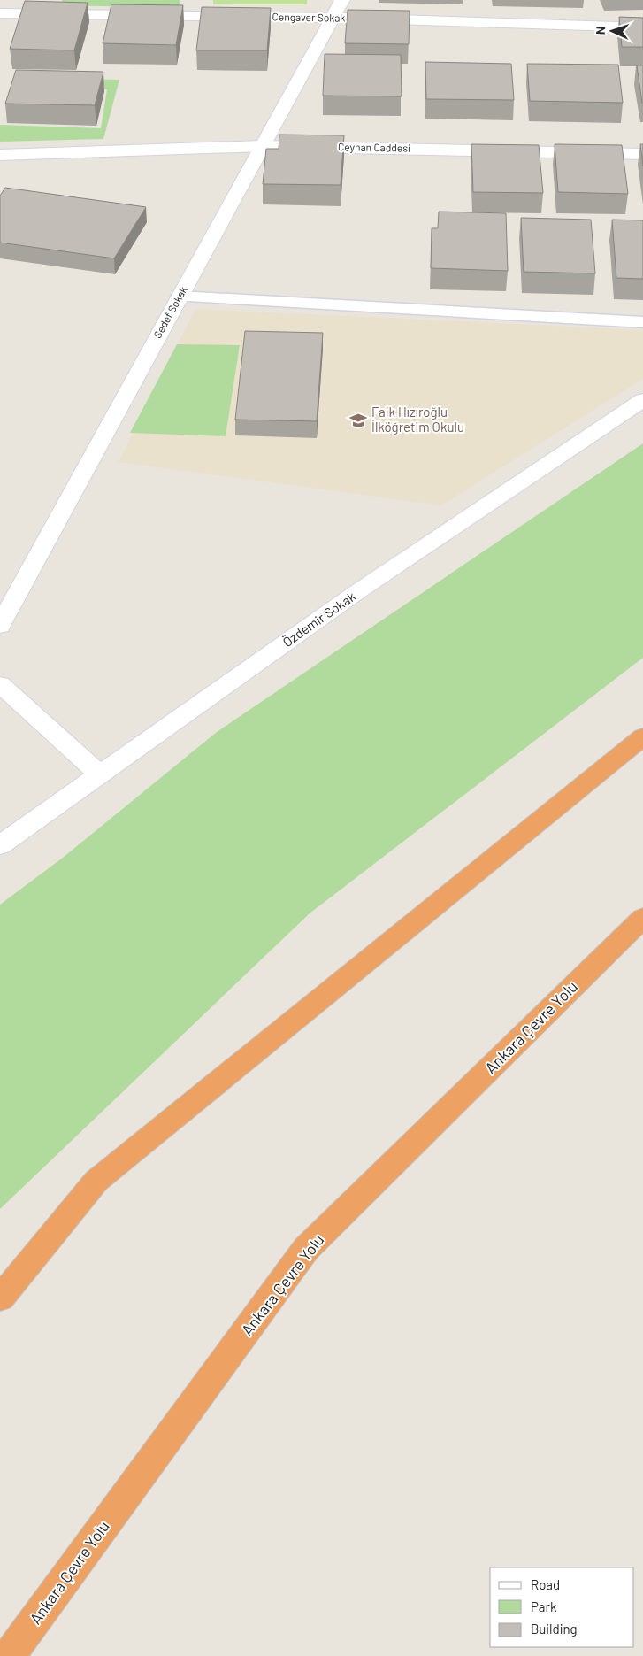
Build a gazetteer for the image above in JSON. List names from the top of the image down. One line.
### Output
{"streets":{"highway":["Ankara Çevre Yolu"],"street":["Cengaver Sokak","Ceyhan Caddesi","Sedef Sokak","Özdemir Sokak"]},"crossings":[["Cengaver Sokak","Sedef Sokak"],["Ceyhan Caddesi","Sedef Sokak"]],"places":{"school or university":["Faik Hızıroğlu İlköğretim Okulu"]},"legend":["Road","Park","Building"],"north":"left"}
